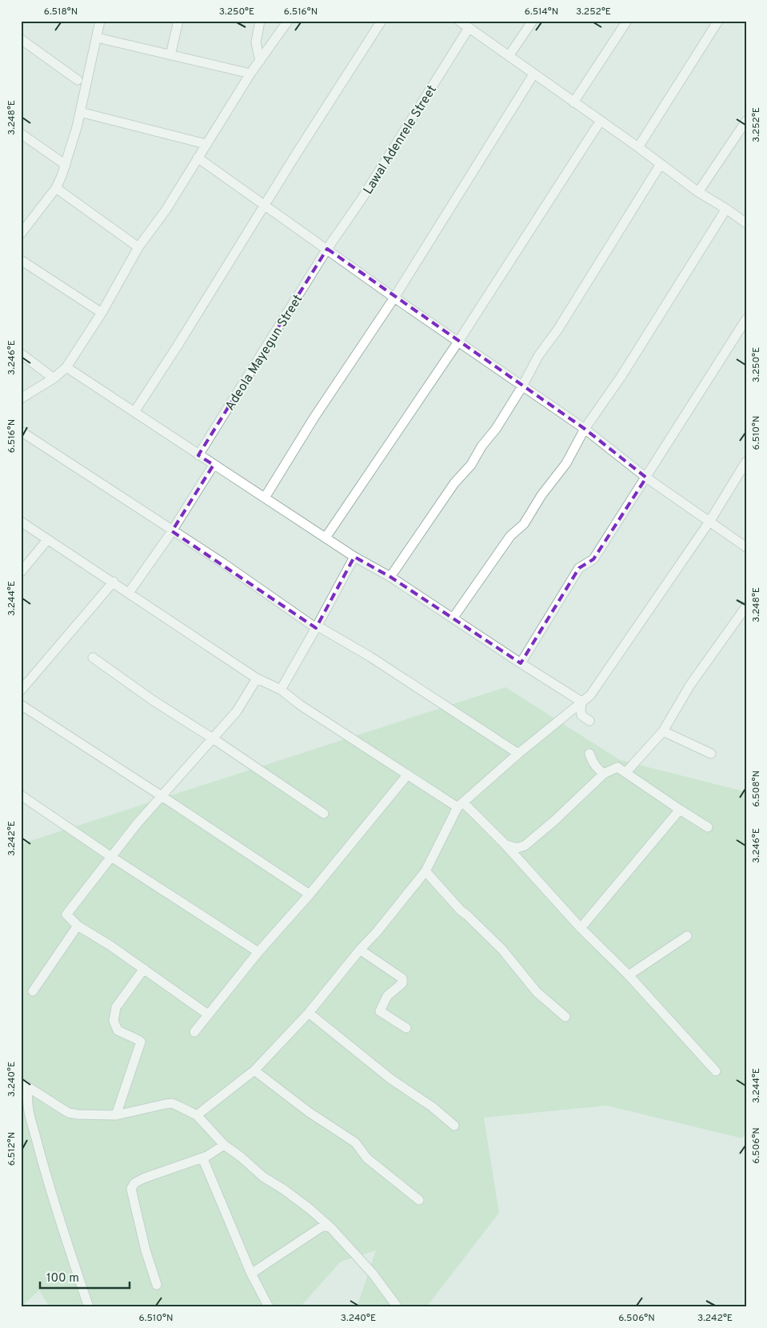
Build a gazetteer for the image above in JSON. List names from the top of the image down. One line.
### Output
{"streets":{"street":["Lawal Adenrele Street","Adeola Mayegun Street"]},"crossings":[["Lawal Adenrele Street","Adeola Mayegun Street"]],"scale_bar":"100 m","coordinates":["6.518°N","3.250°E","6.516°N","6.514°N","3.252°E","3.248°E","3.246°E","6.510°N","3.244°E","6.508°N","3.242°E","3.240°E","6.506°N","6.512°N"]}
